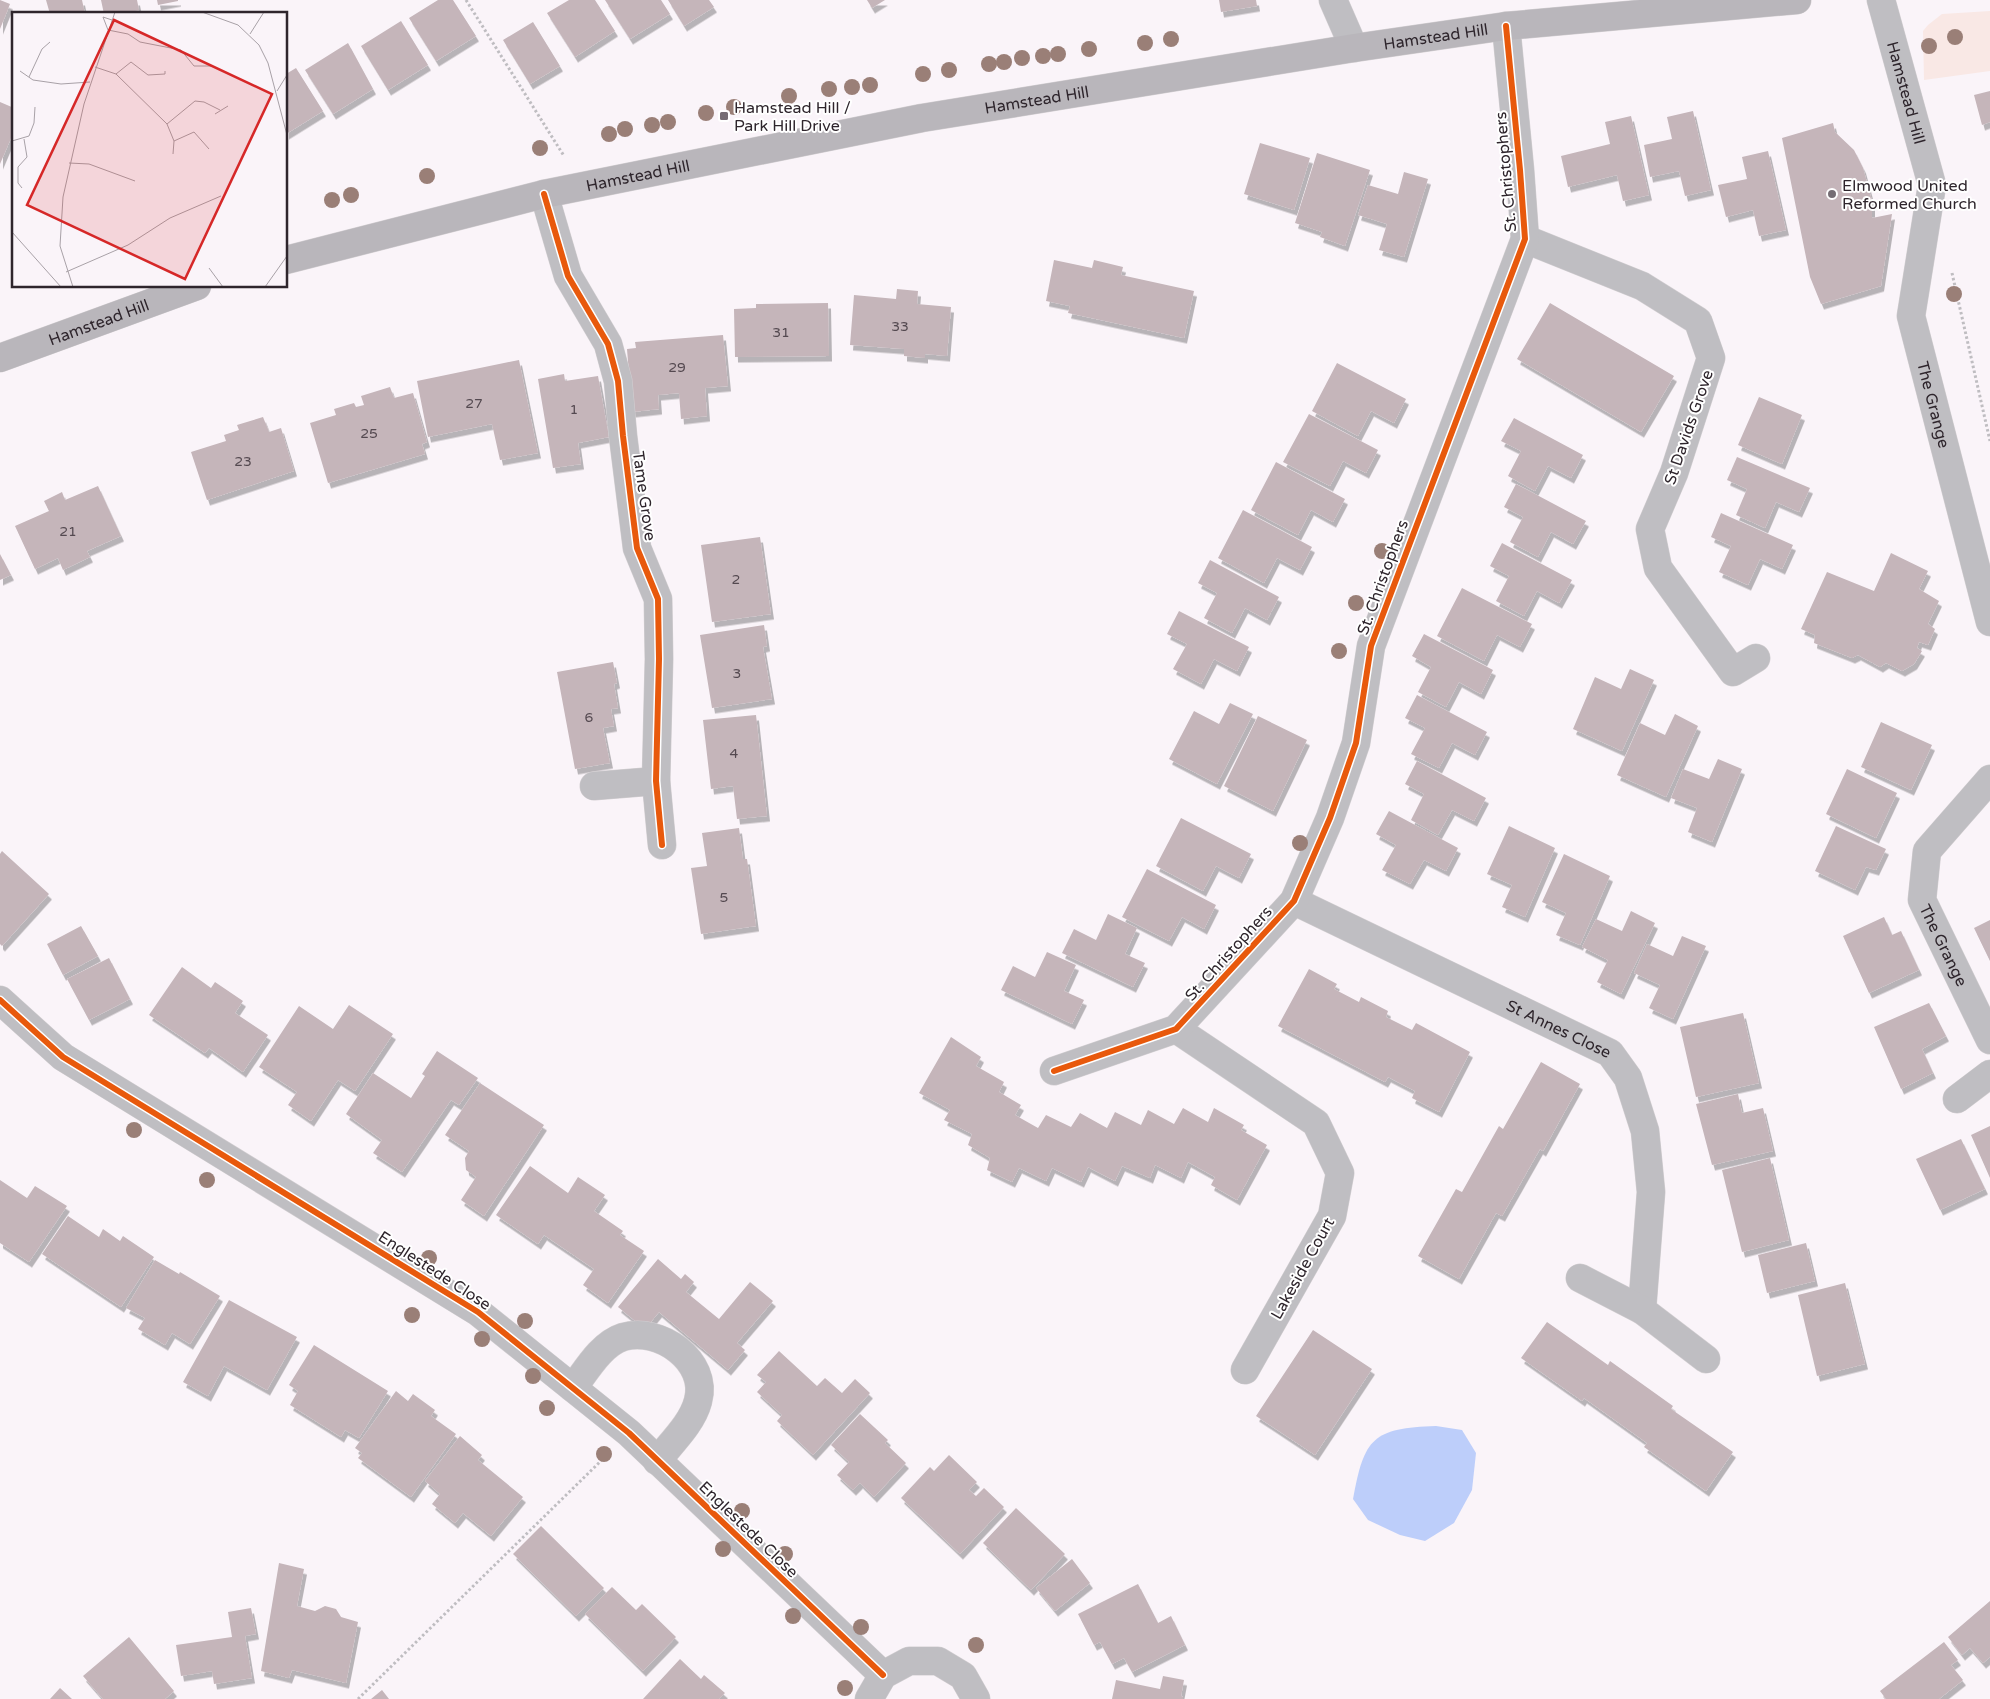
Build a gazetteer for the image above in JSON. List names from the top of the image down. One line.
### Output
{"streets":{"main road":["Hamstead Hill"],"street":["St. Christophers","The Grange","St Davids Grove","Tame Grove","St Annes Close","Lakeside Court","Englestede Close"]},"crossings":[["Hamstead Hill","St. Christophers"],["Hamstead Hill","The Grange"],["Hamstead Hill","Tame Grove"],["St. Christophers","St Davids Grove"],["St. Christophers","St Annes Close"],["St. Christophers","Lakeside Court"]],"places":{"transit":["Hamstead Hill / Park Hill Drive"],"other":["Elmwood United Reformed Church"]},"house_numbers":["33","31","29","27","1","25","23","21","2","3","6","4","5"]}
